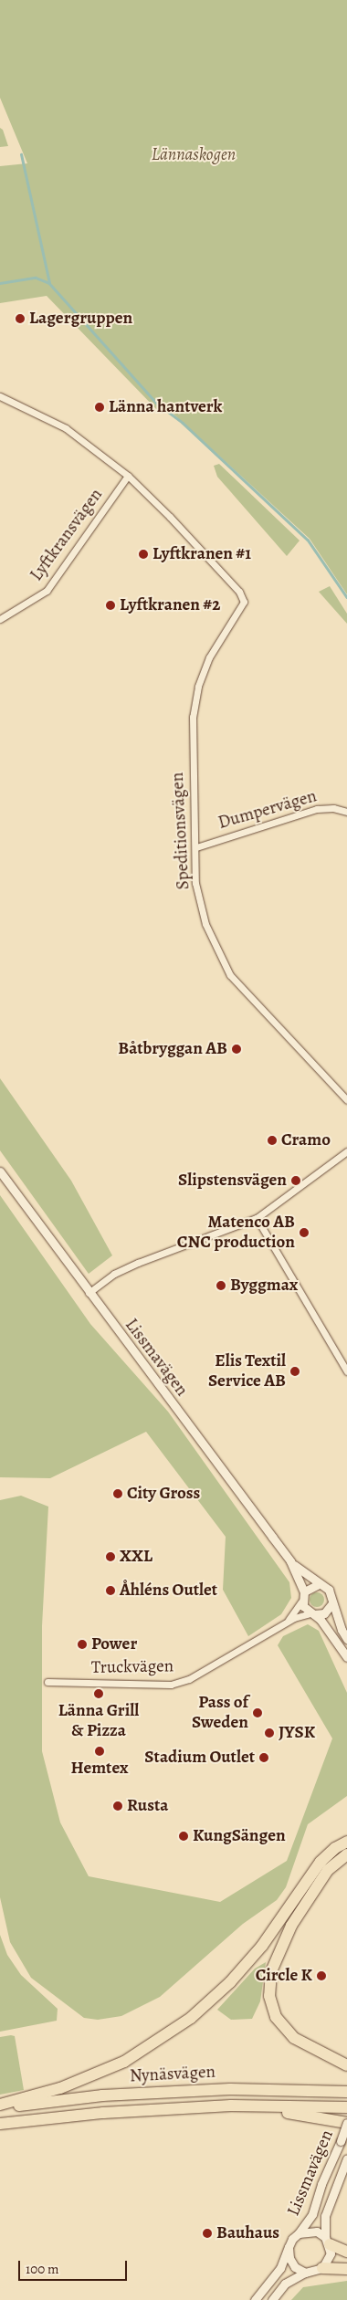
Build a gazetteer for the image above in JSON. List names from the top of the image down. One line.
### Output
{"streets":{"highway":["Nynäsvägen"],"street":["Lyftkransvägen","Dumpervägen","Speditionsvägen","Lissmavägen","Truckvägen"]},"crossings":[["Lyftkransvägen","Speditionsvägen"],["Dumpervägen","Speditionsvägen"],["Lissmavägen","Truckvägen"]],"parks":["Lännaskogen"],"places":["Lagergruppen","Länna hantverk","Lyftkranen #1","Lyftkranen #2","Båtbryggan AB","Cramo","Slipstensvägen","Matenco AB CNC production","Byggmax","Elis Textil Service AB","City Gross","XXL","Åhléns Outlet","Power","Länna Grill & Pizza","Pass of Sweden","JYSK","Hemtex","Stadium Outlet","Rusta","KungSängen","Circle K","Bauhaus"],"scale_bar":"100 m"}
